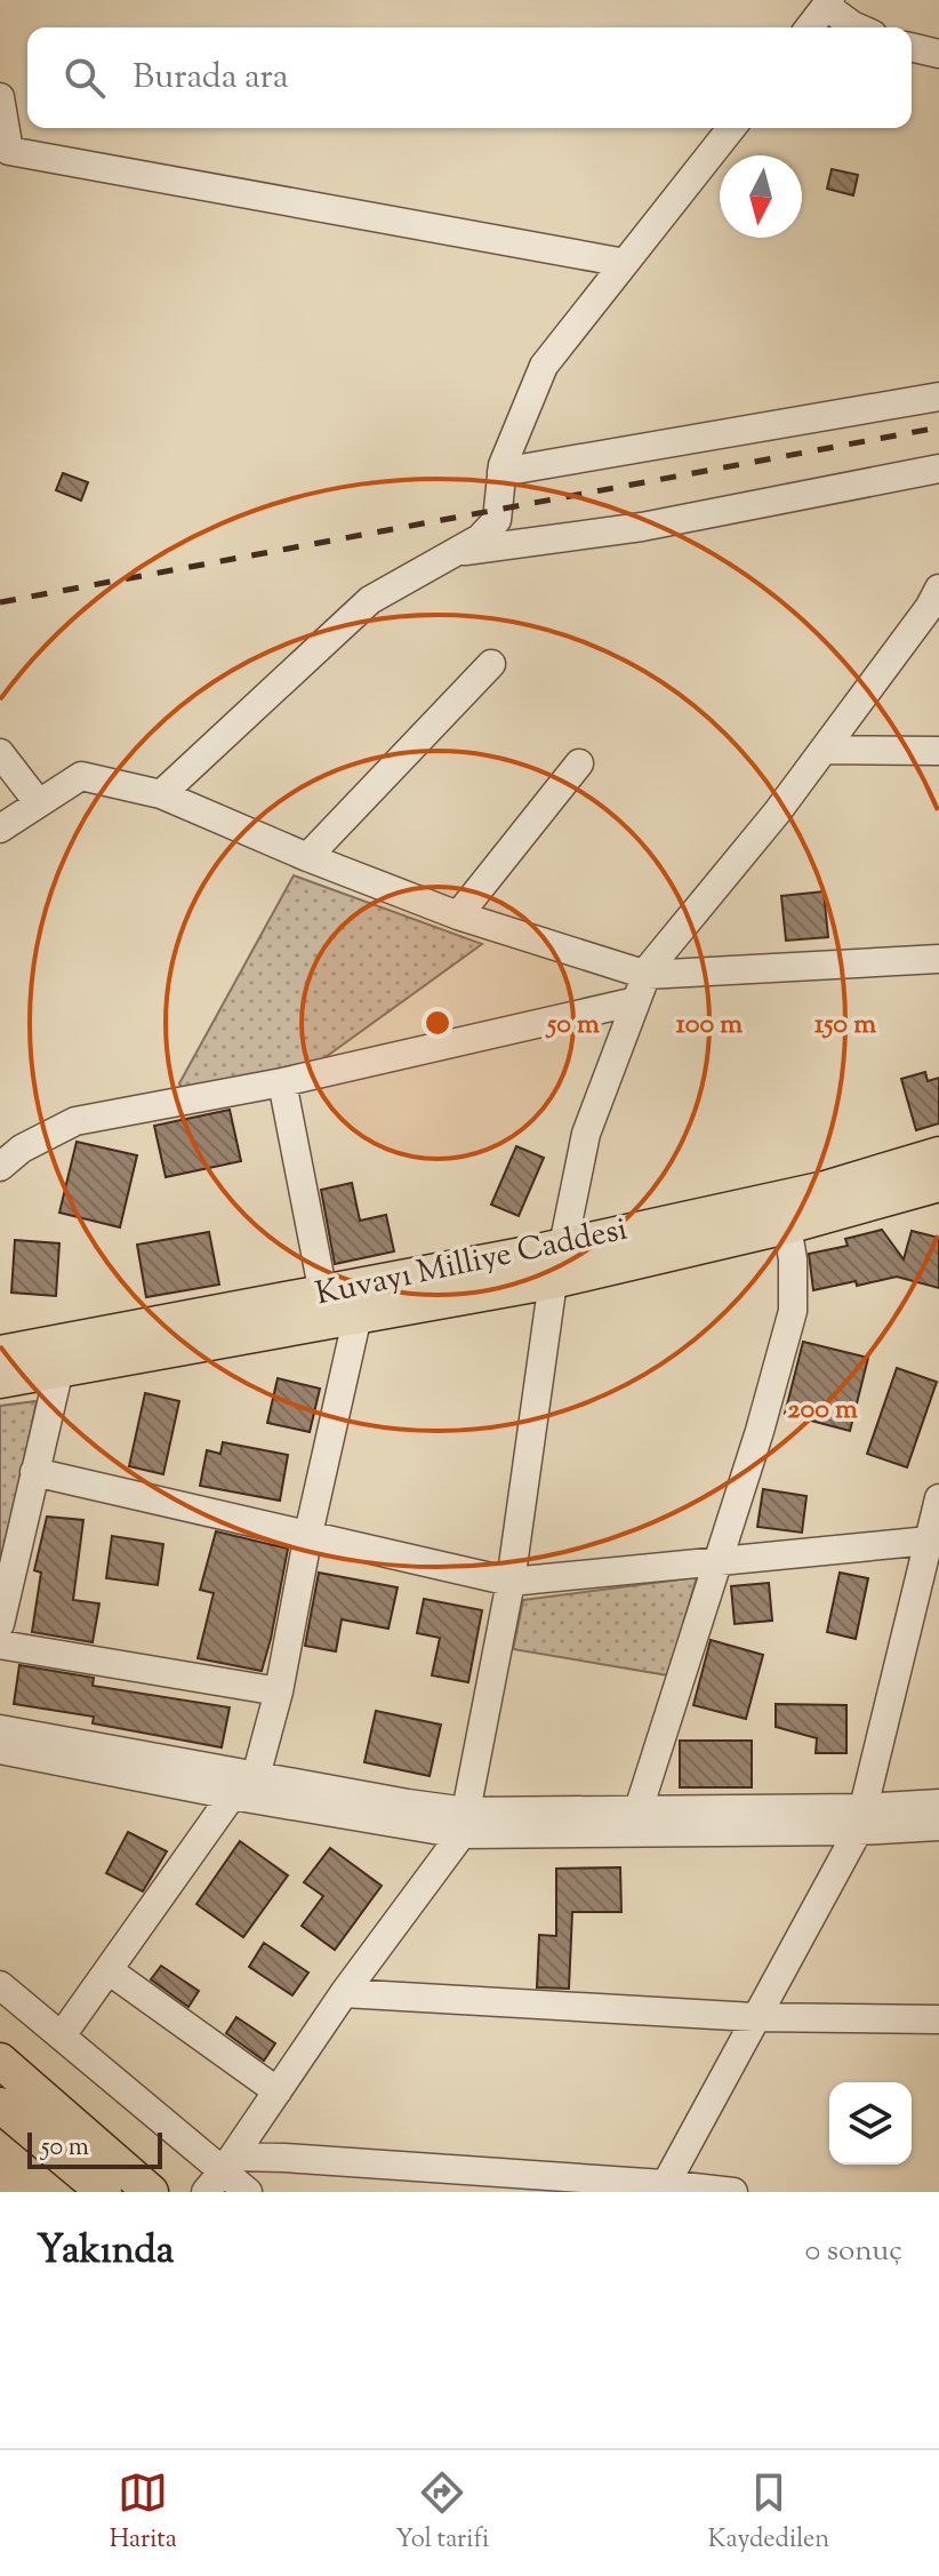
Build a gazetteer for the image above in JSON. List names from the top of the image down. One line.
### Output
{"streets":{"main road":["Kuvayı Milliye Caddesi"]},"scale_bar":"50 m","north":"bottom","page":{"search":"Burada ara","scale":"50 m","heading":["Yakında","0 sonuç"],"nav":["Harita","Yol tarifi","Kaydedilen"]},"rings":["50 m","100 m","150 m","200 m"]}
